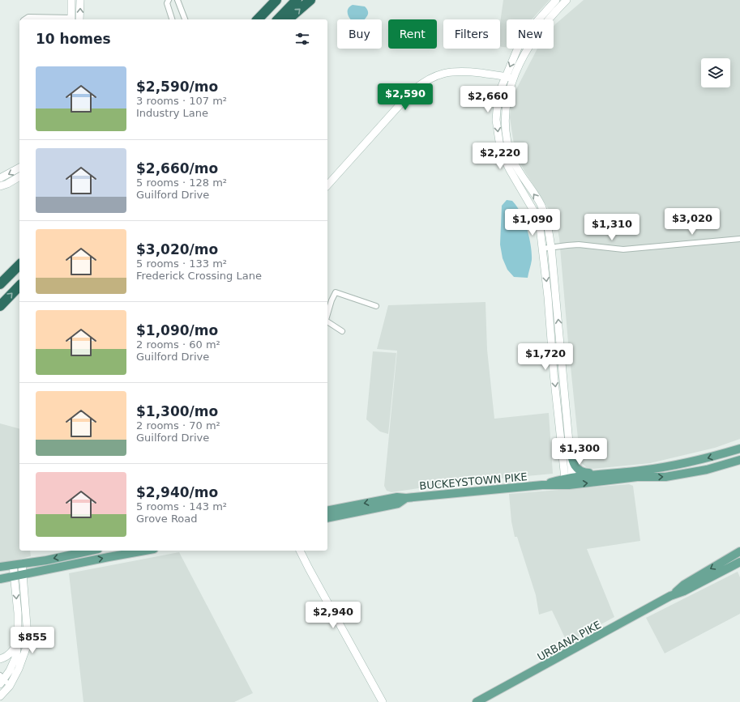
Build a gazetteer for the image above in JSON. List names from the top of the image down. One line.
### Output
{"streets":{"main road":["BUCKEYSTOWN PIKE","URBANA PIKE"]},"page":{"chip":["Buy","Rent","Filters","New"],"heading":"10 homes","list":[{"name":"$2,590/mo","note":"3 rooms · 107 m² · Industry Lane"},{"name":"$2,660/mo","note":"5 rooms · 128 m² · Guilford Drive"},{"name":"$3,020/mo","note":"5 rooms · 133 m² · Frederick Crossing Lane"},{"name":"$1,090/mo","note":"2 rooms · 60 m² · Guilford Drive"},{"name":"$1,300/mo","note":"2 rooms · 70 m² · Guilford Drive"},{"name":"$2,940/mo","note":"5 rooms · 143 m² · Grove Road"}],"price":["$2,590","$2,660","$2,220","$3,020","$1,090","$1,310","$1,720","$1,300","$2,940","$855"]}}
